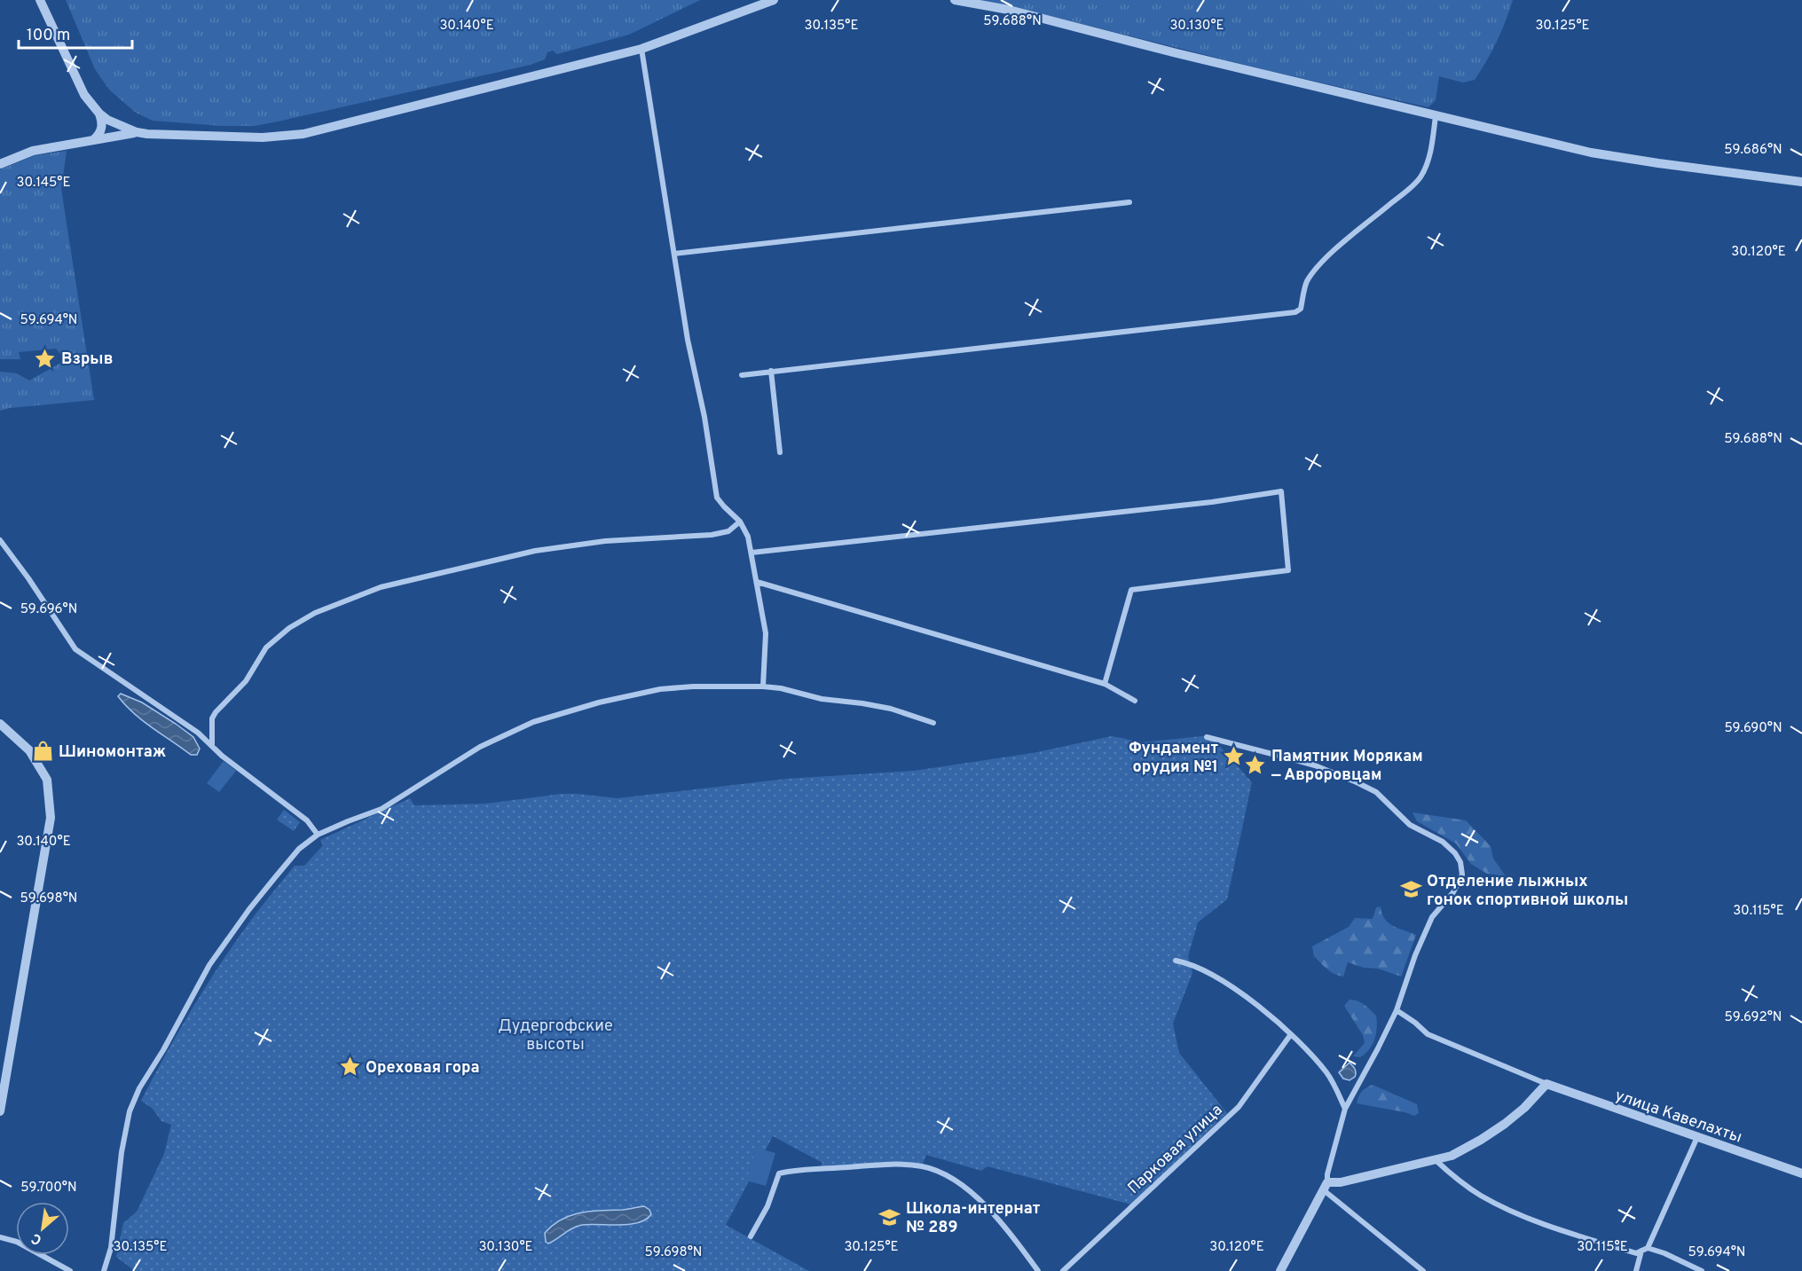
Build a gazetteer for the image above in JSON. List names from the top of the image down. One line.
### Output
{"streets":{"street":["улица Кавелахты","Парковая улица"]},"parks":["Дудергофские высоты"],"places":{"place":["Взрыв","Фундамент орудия №1","Памятник Морякам — Авроровцам","Ореховая гора"],"shop":["Шиномонтаж"],"school or university":["Отделение лыжных гонок спортивной школы","Школа-интернат № 289"]},"scale_bar":"100 m","north":"bottom left","coordinates":["59.688°N","30.140°E","30.135°E","30.130°E","30.125°E","59.686°N","30.145°E","30.120°E","59.694°N","59.696°N","59.690°N","59.698°N","30.115°E","59.692°N","59.700°N"]}
